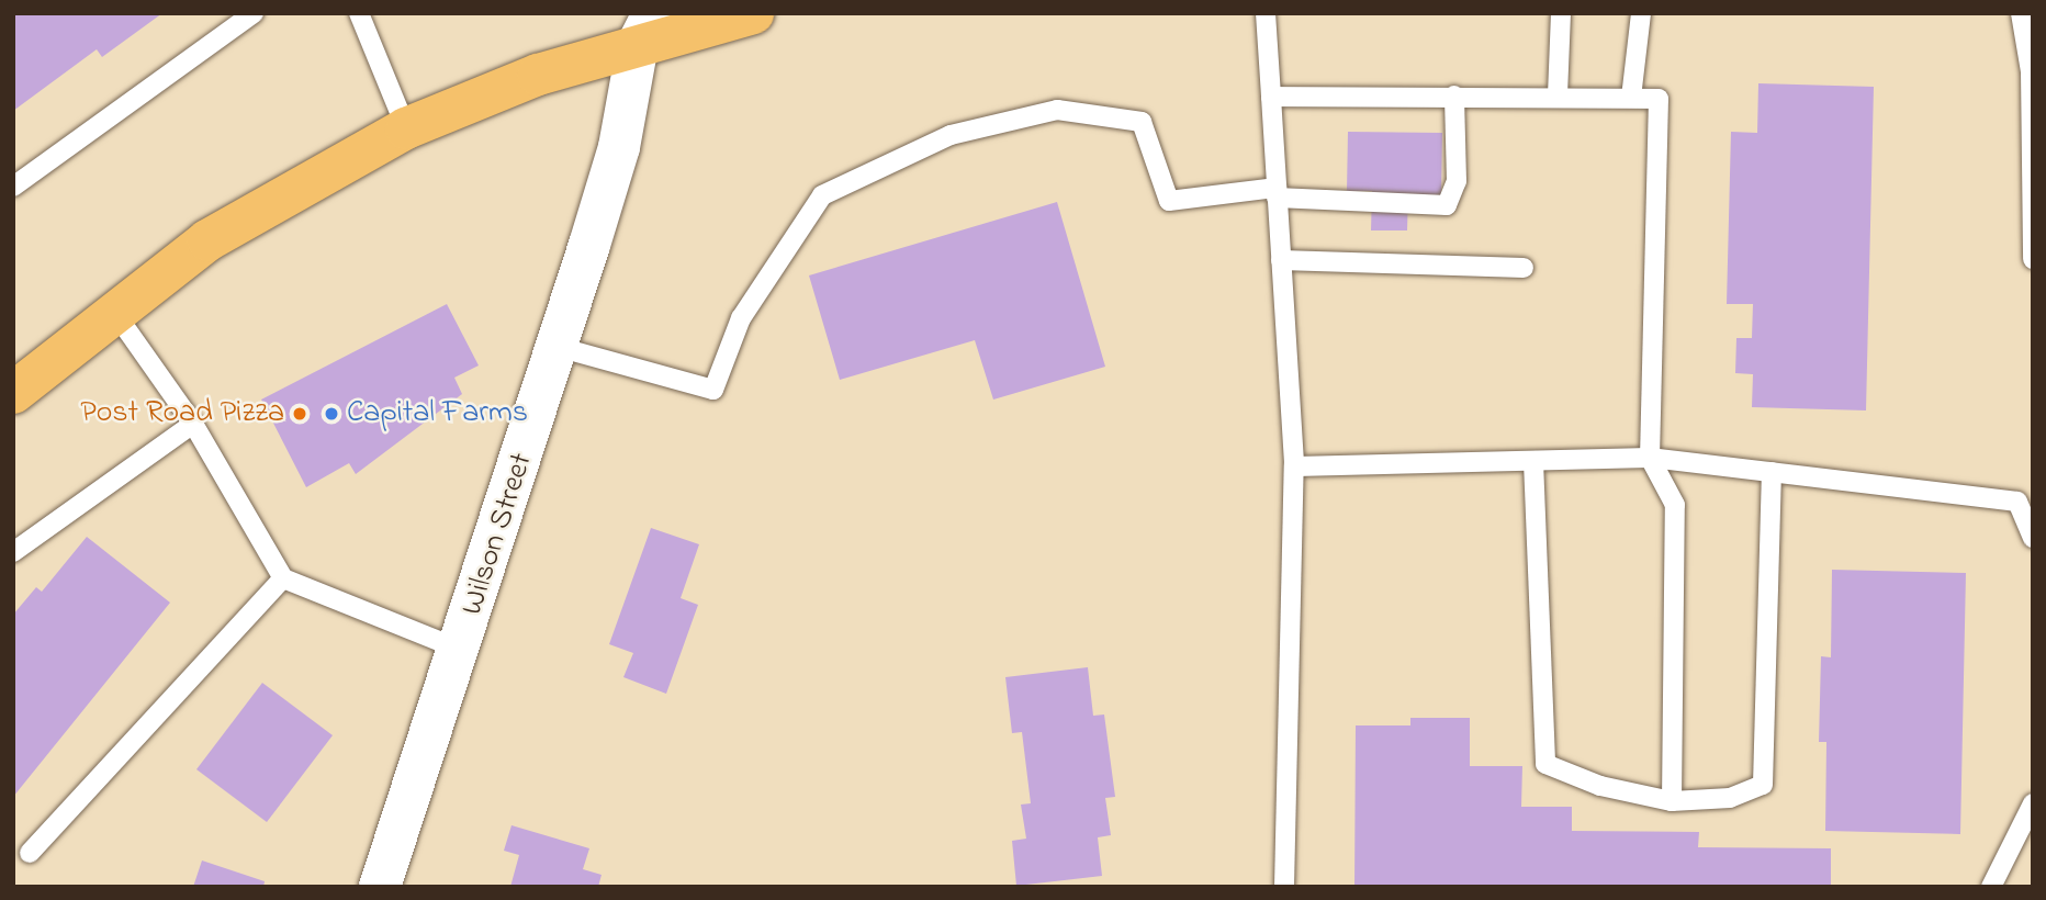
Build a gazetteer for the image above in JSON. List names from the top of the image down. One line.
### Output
{"streets":{"street":["Wilson Street"]},"places":["Post Road Pizza","Capital Farms"]}
